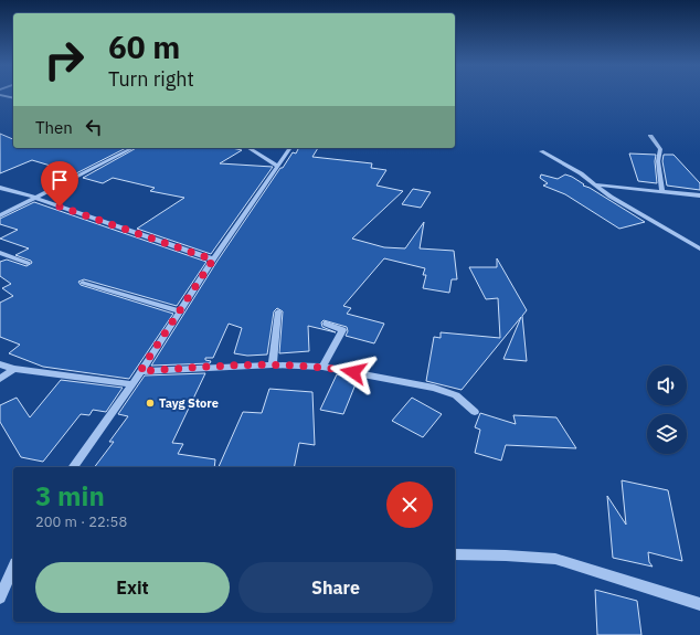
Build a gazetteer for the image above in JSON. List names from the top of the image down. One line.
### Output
{"places":["Tayg Store"],"page":{"turn":["60 m","Turn right"],"then":"Then","heading":["3 min","200 m · 22:58"],"buttons":["Exit","Share"]}}
